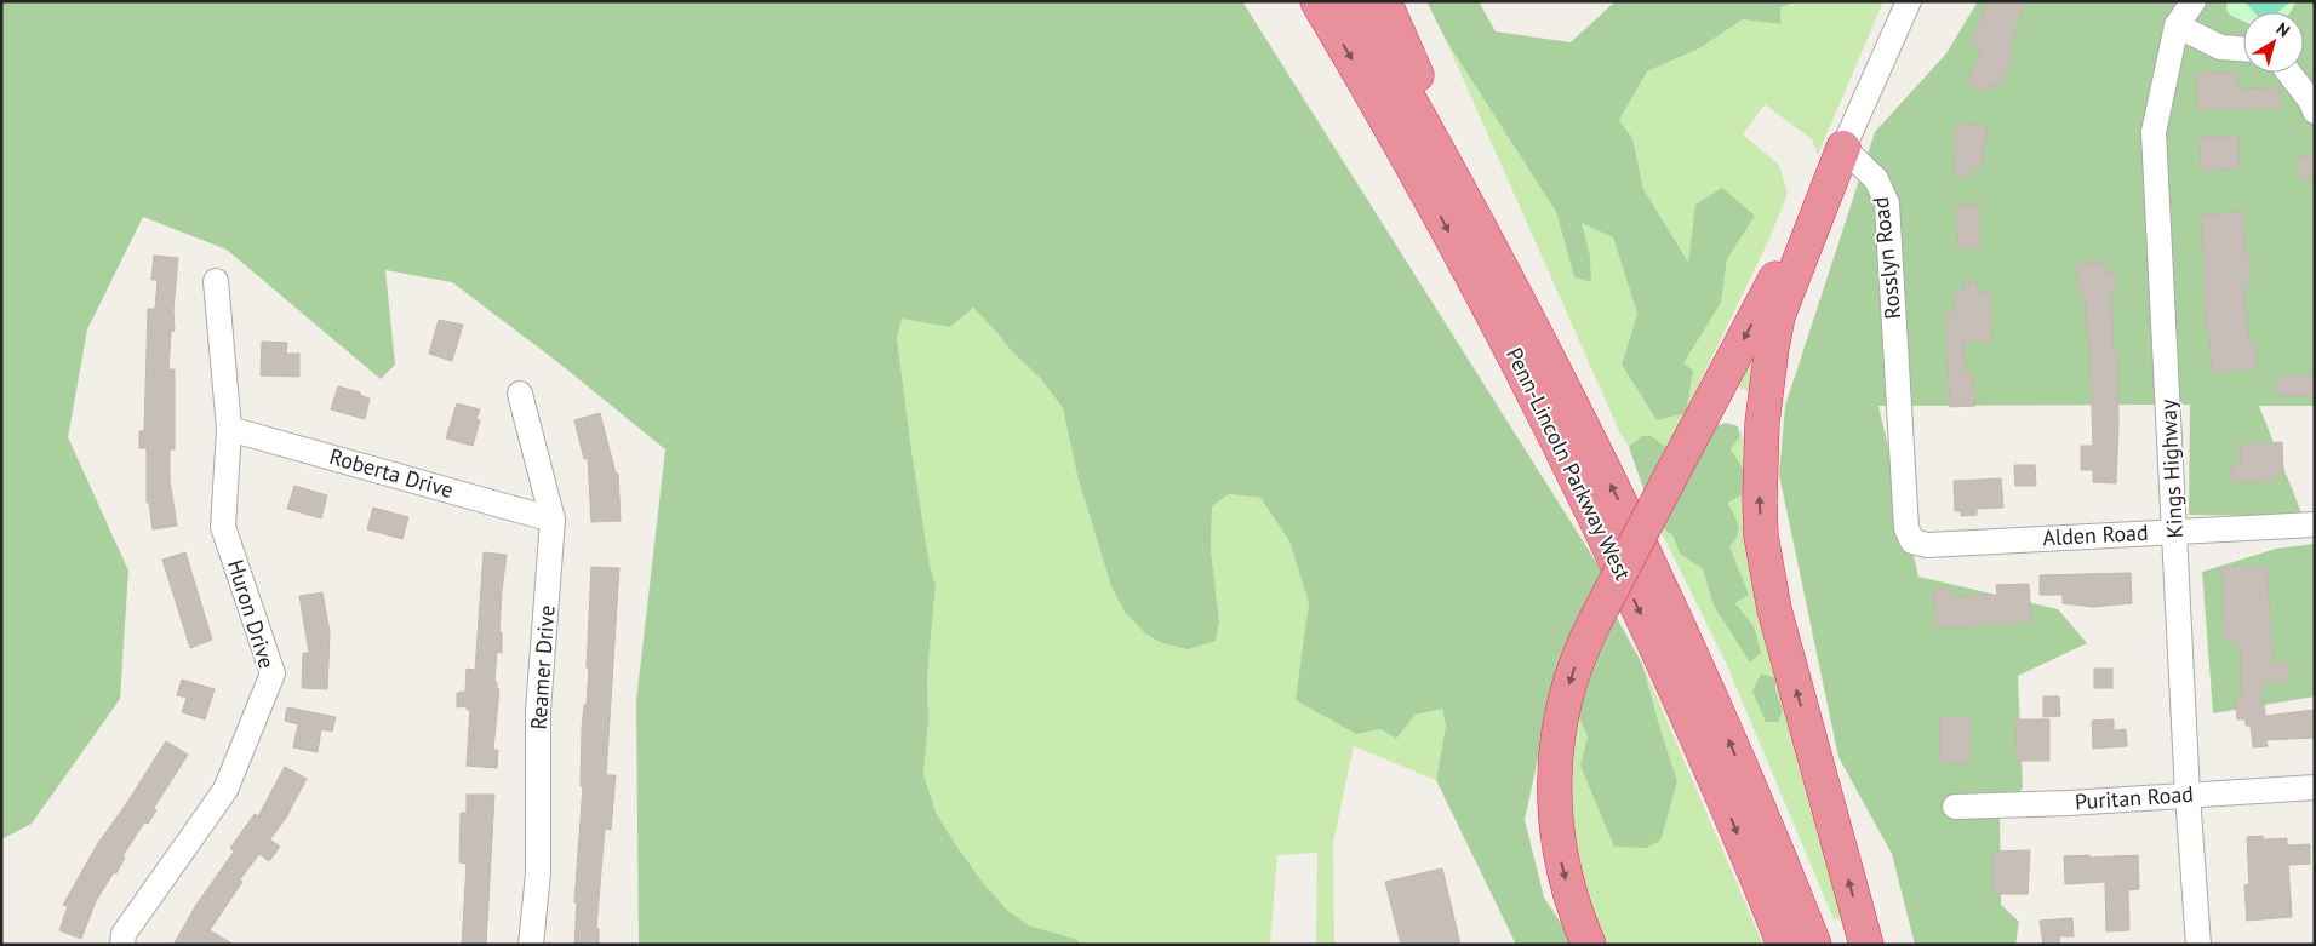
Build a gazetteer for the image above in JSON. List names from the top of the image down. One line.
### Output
{"streets":{"highway":["Penn-Lincoln Parkway West"],"street":["Rosslyn Road","Kings Highway","Roberta Drive","Alden Road","Huron Drive","Reamer Drive","Puritan Road"]},"crossings":[["Rosslyn Road","Alden Road"],["Kings Highway","Alden Road"],["Kings Highway","Puritan Road"],["Roberta Drive","Huron Drive"],["Roberta Drive","Reamer Drive"]],"north":"top right"}
